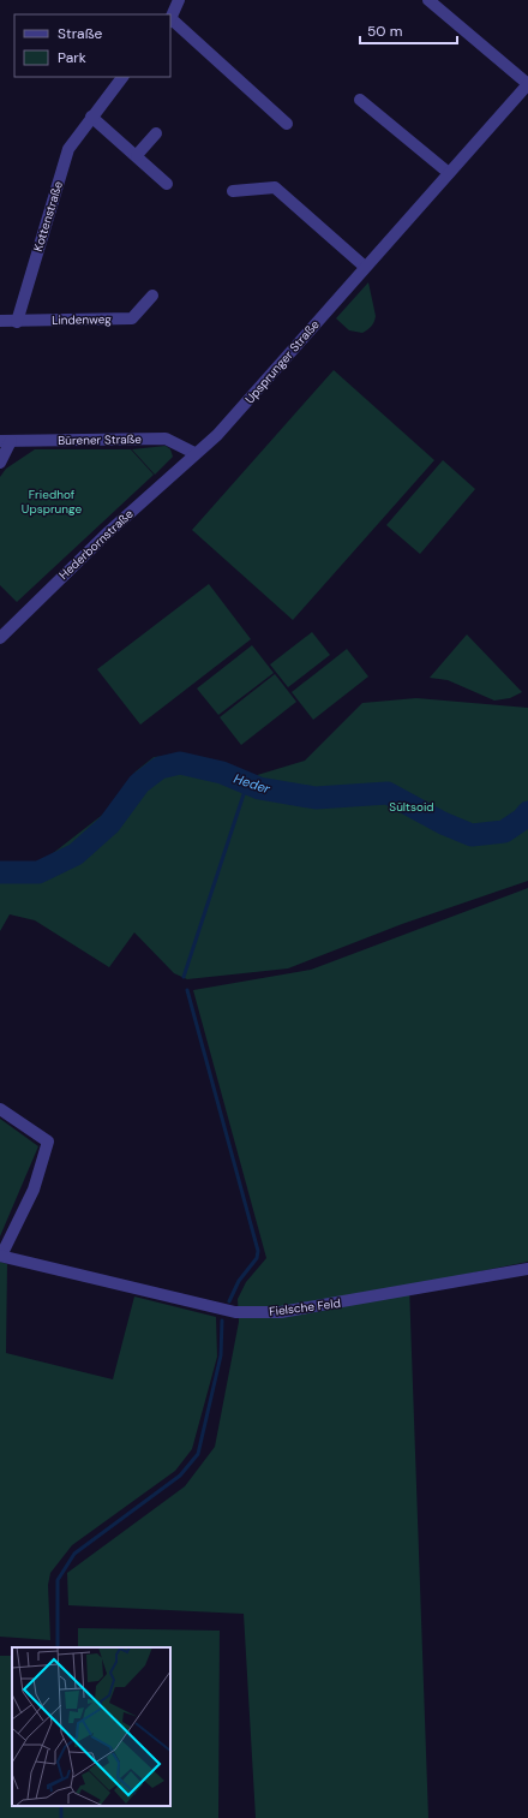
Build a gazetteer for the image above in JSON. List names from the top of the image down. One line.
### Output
{"streets":{"street":["Kottenstraße","Lindenweg","Upsprunger Straße","Bürener Straße","Hederbornstraße","Fielsche Feld"]},"crossings":[["Kottenstraße","Lindenweg"],["Upsprunger Straße","Bürener Straße"],["Upsprunger Straße","Hederbornstraße"],["Bürener Straße","Hederbornstraße"]],"water":["Heder"],"parks":["Friedhof Upsprunge","Sültsoid"],"legend":["Straße","Park"],"scale_bar":"50 m"}
